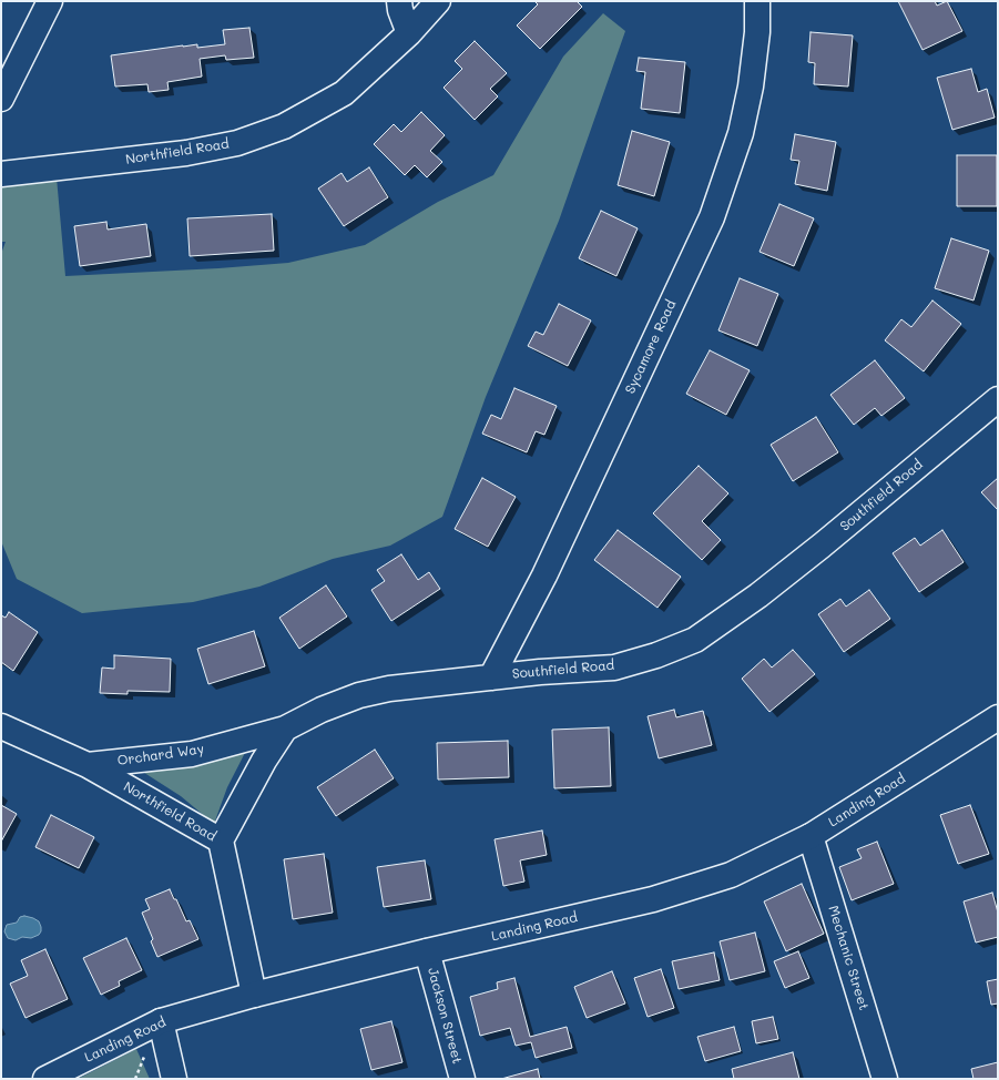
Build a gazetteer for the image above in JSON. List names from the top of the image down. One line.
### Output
{"streets":{"street":["Northfield Road","Sycamore Road","Southfield Road","Orchard Way","Landing Road","Mechanic Street","Jackson Street"]},"crossings":[["Northfield Road","Southfield Road"],["Northfield Road","Orchard Way"],["Northfield Road","Landing Road"],["Sycamore Road","Southfield Road"],["Southfield Road","Orchard Way"],["Landing Road","Mechanic Street"],["Landing Road","Jackson Street"]]}
